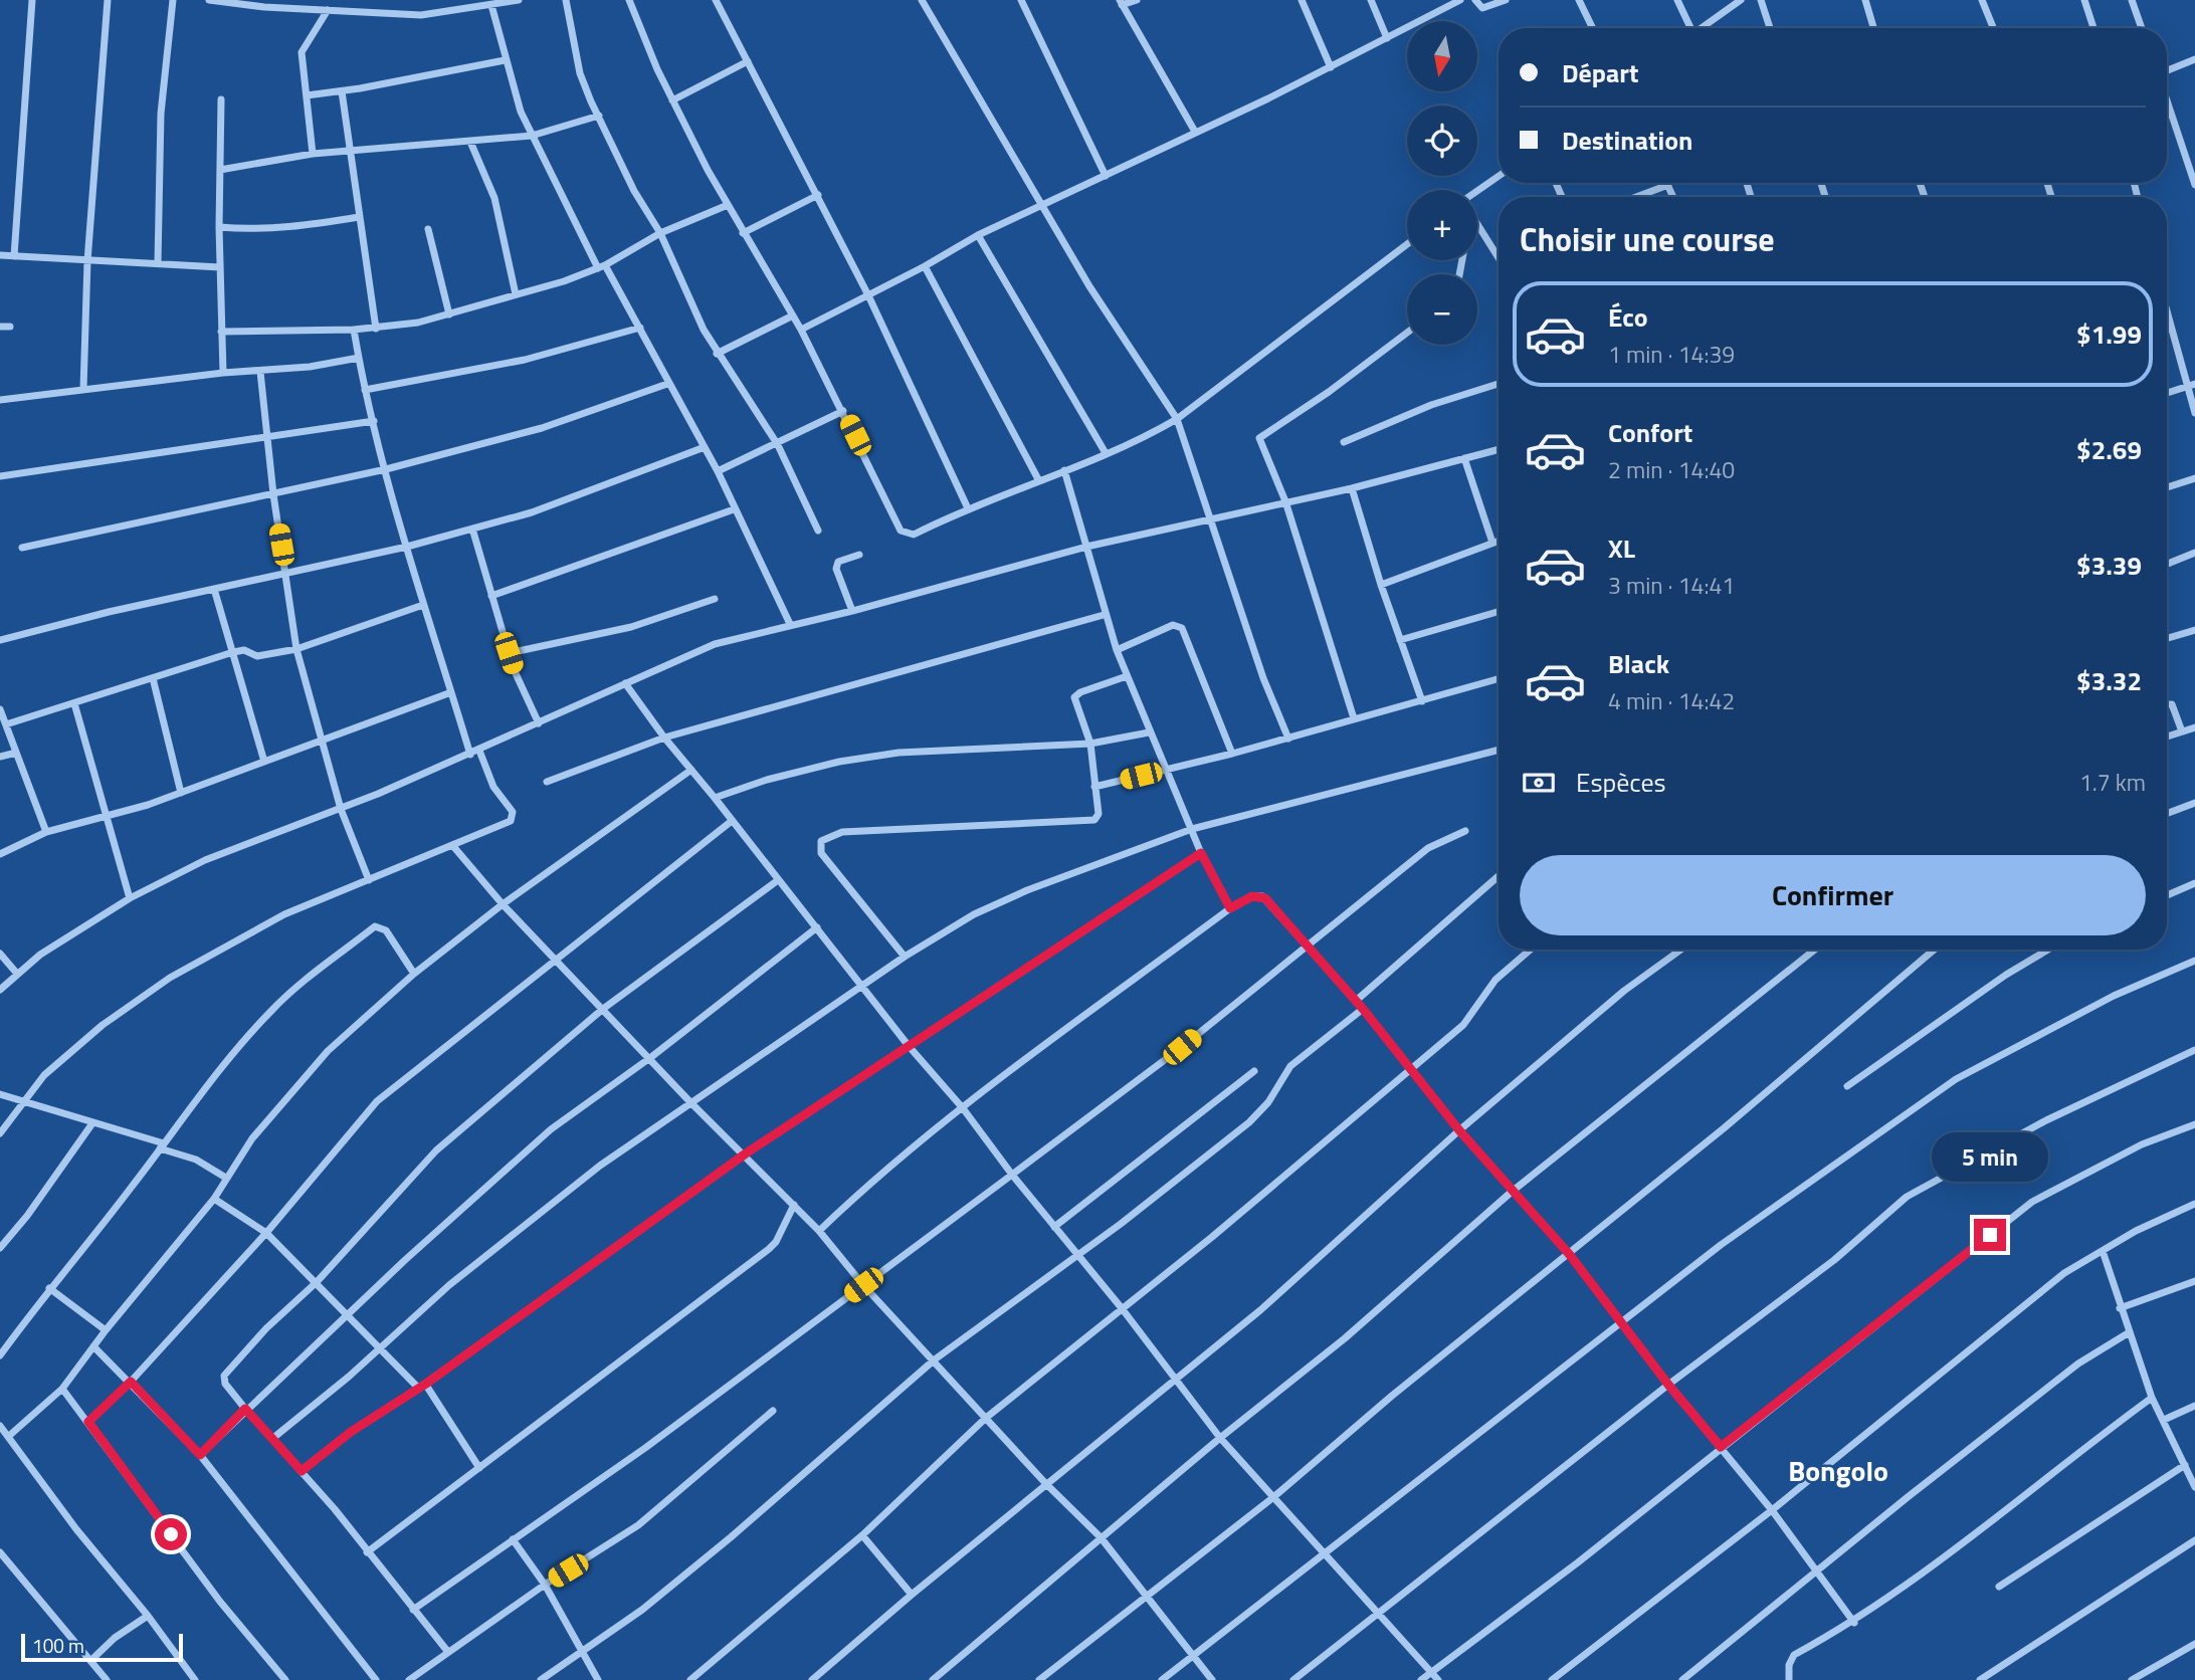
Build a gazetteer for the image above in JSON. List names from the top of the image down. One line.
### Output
{"districts":["Bongolo"],"scale_bar":"100 m","north":"bottom","page":{"map_buttons":["+","−"],"banner":["Départ","Destination"],"heading":"Choisir une course","list":[{"name":"Éco","note":"1 min · 14:39","value":"$1.99"},{"name":"Confort","note":"2 min · 14:40","value":"$2.69"},{"name":"XL","note":"3 min · 14:41","value":"$3.39"},{"name":"Black","note":"4 min · 14:42","value":"$3.32"}],"pay":["Espèces","1.7 km"],"buttons":"Confirmer","bubble":"5 min","scale":"100 m"}}
